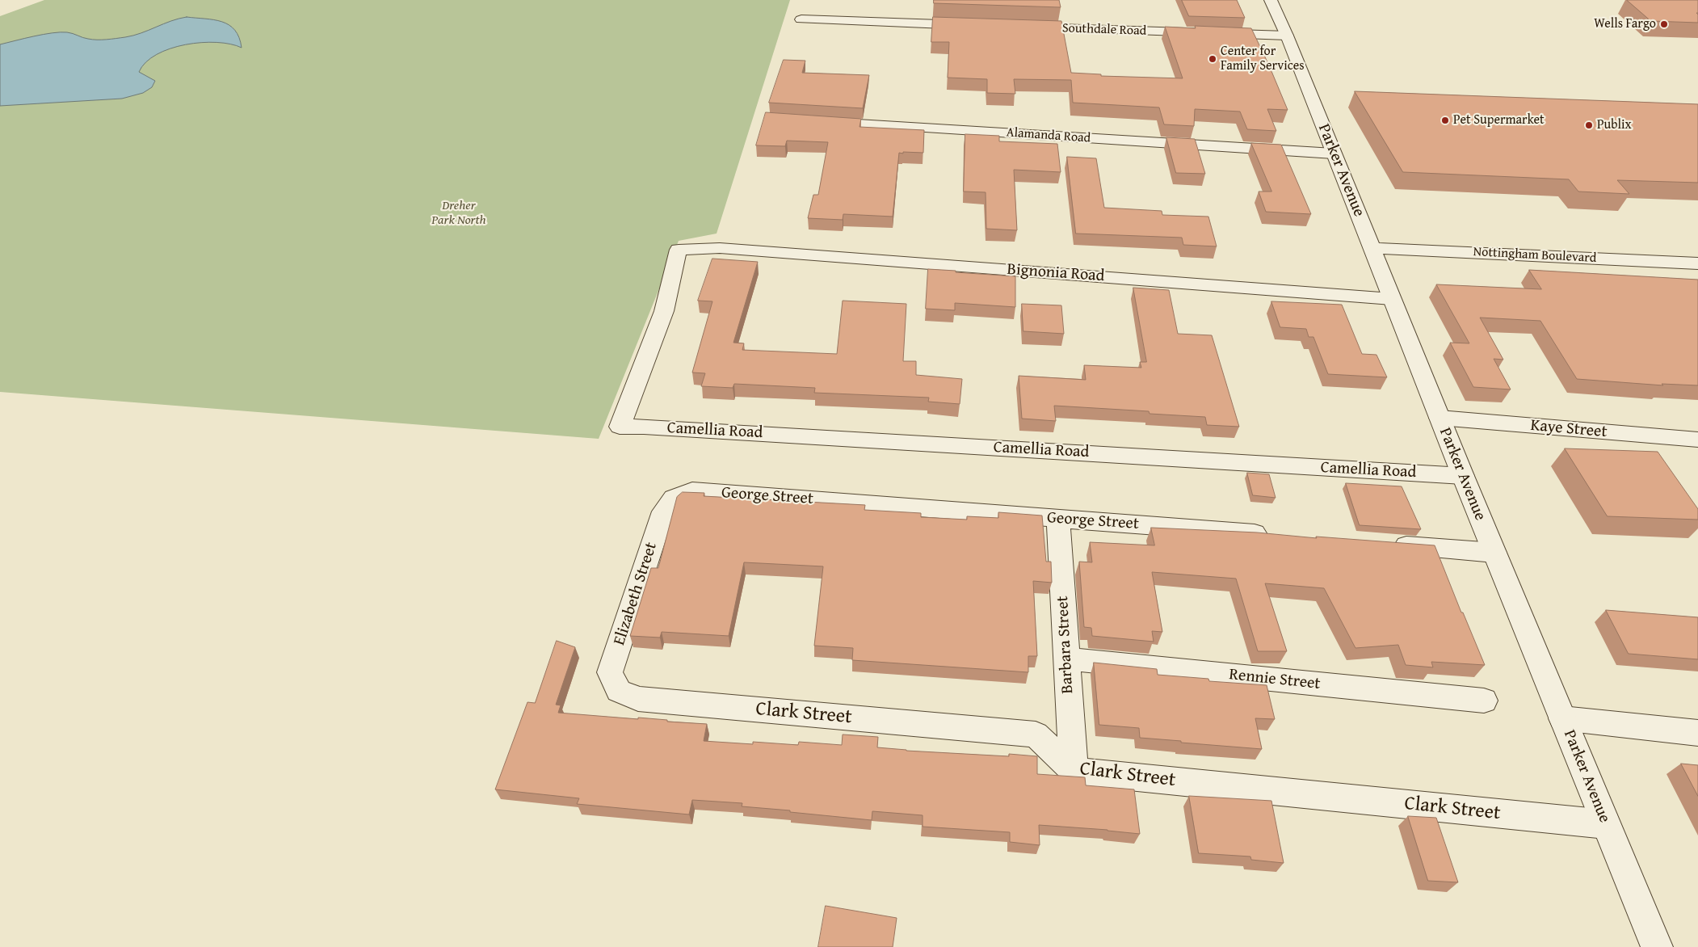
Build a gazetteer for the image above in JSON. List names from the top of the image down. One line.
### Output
{"streets":{"street":["Southdale Road","Alamanda Road","Parker Avenue","Nottingham Boulevard","Bignonia Road","Kaye Street","Camellia Road","George Street","Elizabeth Street","Barbara Street","Rennie Street","Clark Street"]},"crossings":[["Southdale Road","Parker Avenue"],["Alamanda Road","Parker Avenue"],["Parker Avenue","Nottingham Boulevard"],["Parker Avenue","Bignonia Road"],["Parker Avenue","Kaye Street"],["Parker Avenue","Camellia Road"],["Parker Avenue","Clark Street"],["Bignonia Road","Camellia Road"],["George Street","Elizabeth Street"],["George Street","Barbara Street"],["Elizabeth Street","Clark Street"],["Barbara Street","Rennie Street"],["Barbara Street","Clark Street"]],"parks":["Dreher Park North"],"places":["Wells Fargo","Center for Family Services","Pet Supermarket","Publix"]}
